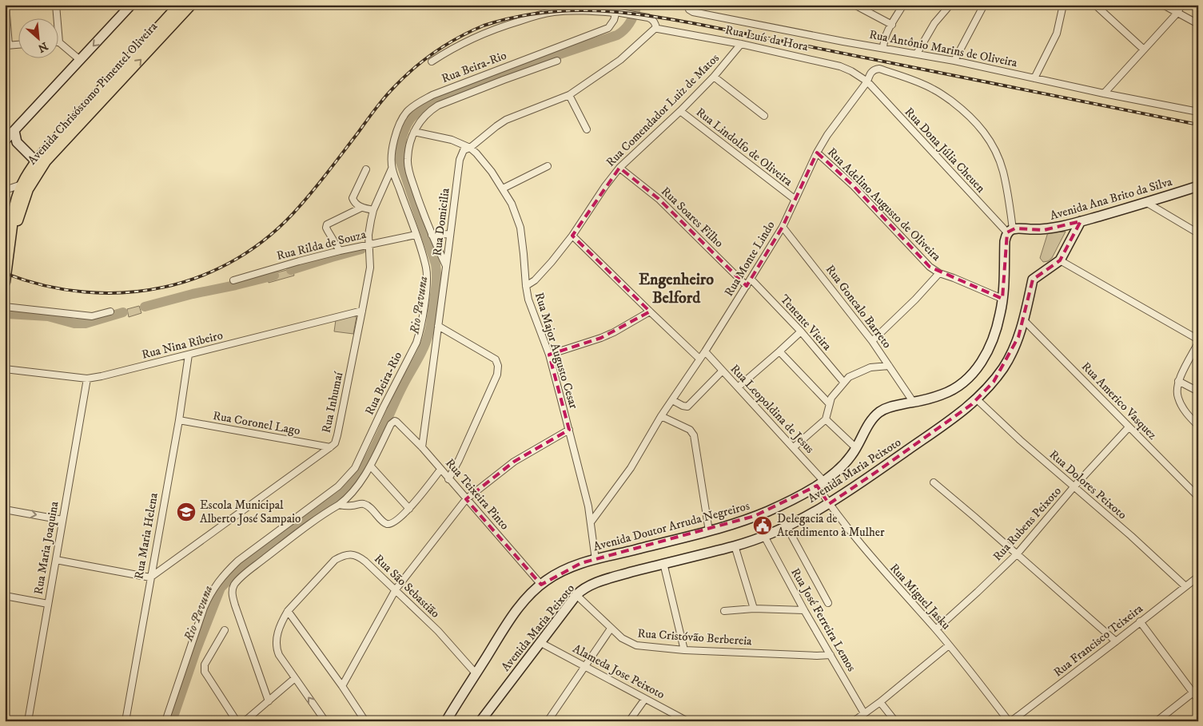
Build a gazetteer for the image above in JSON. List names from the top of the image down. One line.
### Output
{"streets":{"main road":["Avenida Chrisóstomo Pimentel Oliveira","Avenida Ana Brito da Silva","Avenida Maria Peixoto","Avenida Doutor Arruda Negreiros"],"street":["Rua Luís da Hora","Rua Antônio Marins de Oliveira","Rua Beira-Rio","Rua Comendador Luiz de Matos","Rua Lindolfo de Oliveira","Rua Dona Júlia Cheuen","Rua Adelino Augusto de Oliveira","Rua Soares Filho","Rua Domicilia","Rua Rilda de Souza","Rua Monte Lindo","Rua Goncalo Barreto","Tenente Vieira","Rua Nina Ribeiro","Rua Major Augusto Cesar","Rua Americo Vasquez","Rua Inhumaí","Rua Leopoldina de Jesus","Rua Coronel Lago","Rua Dolores Peixoto","Rua Teixeira Pinto","Rua Rubens Peixoto","Rua Maria Helena","Rua Maria Joaquina","Rua São Sebastião","Rua Miguel Jasku","Rua José Ferreira Lemos","Rua Cristóvão Berbereia","Rua Francisco Teixeira","Alameda Jose Peixoto"]},"crossings":[["Rua Luís da Hora","Rua Comendador Luiz de Matos"],["Rua Luís da Hora","Rua Dona Júlia Cheuen"],["Rua Luís da Hora","Rua Domicilia"],["Rua Luís da Hora","Rua Monte Lindo"],["Rua Beira-Rio","Rua Rilda de Souza"],["Rua Beira-Rio","Rua Inhumaí"],["Rua Comendador Luiz de Matos","Rua Lindolfo de Oliveira"],["Rua Comendador Luiz de Matos","Rua Soares Filho"],["Rua Comendador Luiz de Matos","Rua Major Augusto Cesar"],["Rua Lindolfo de Oliveira","Rua Monte Lindo"],["Rua Dona Júlia Cheuen","Avenida Ana Brito da Silva"],["Rua Dona Júlia Cheuen","Rua Monte Lindo"],["Rua Dona Júlia Cheuen","Avenida Doutor Arruda Negreiros"],["Avenida Ana Brito da Silva","Rua Monte Lindo"],["Avenida Ana Brito da Silva","Avenida Doutor Arruda Negreiros"],["Rua Adelino Augusto de Oliveira","Rua Monte Lindo"],["Rua Adelino Augusto de Oliveira","Avenida Doutor Arruda Negreiros"],["Rua Soares Filho","Rua Monte Lindo"],["Rua Domicilia","Rua Major Augusto Cesar"],["Rua Domicilia","Rua Teixeira Pinto"],["Rua Rilda de Souza","Rua Inhumaí"],["Rua Monte Lindo","Rua Goncalo Barreto"],["Rua Monte Lindo","Tenente Vieira"],["Rua Monte Lindo","Rua Major Augusto Cesar"],["Rua Monte Lindo","Rua Leopoldina de Jesus"],["Rua Monte Lindo","Avenida Doutor Arruda Negreiros"],["Rua Goncalo Barreto","Avenida Doutor Arruda Negreiros"],["Rua Nina Ribeiro","Rua Inhumaí"],["Rua Nina Ribeiro","Rua Maria Helena"],["Rua Nina Ribeiro","Rua Maria Joaquina"],["Rua Major Augusto Cesar","Avenida Doutor Arruda Negreiros"],["Rua Americo Vasquez","Avenida Maria Peixoto"],["Rua Americo Vasquez","Rua Rubens Peixoto"],["Rua Inhumaí","Rua Coronel Lago"],["Rua Inhumaí","Rua Maria Helena"],["Rua Leopoldina de Jesus","Avenida Doutor Arruda Negreiros"],["Rua Leopoldina de Jesus","Rua Miguel Jasku"],["Rua Coronel Lago","Rua Maria Helena"],["Avenida Maria Peixoto","Rua Dolores Peixoto"],["Avenida Maria Peixoto","Rua Miguel Jasku"],["Avenida Maria Peixoto","Rua José Ferreira Lemos"],["Avenida Maria Peixoto","Rua Cristóvão Berbereia"],["Avenida Maria Peixoto","Alameda Jose Peixoto"],["Rua Dolores Peixoto","Rua Rubens Peixoto"],["Rua Dolores Peixoto","Rua Francisco Teixeira"],["Rua Teixeira Pinto","Avenida Doutor Arruda Negreiros"],["Rua Rubens Peixoto","Rua Miguel Jasku"],["Avenida Doutor Arruda Negreiros","Rua São Sebastião"],["Avenida Doutor Arruda Negreiros","Rua Miguel Jasku"],["Rua Miguel Jasku","Rua Francisco Teixeira"],["Rua José Ferreira Lemos","Rua Cristóvão Berbereia"]],"districts":["Engenheiro Belford"],"water":["Rio Pavuna"],"places":{"school or university":["Escola Municipal Alberto José Sampaio"],"public building":["Delegacia de Atendimento à Mulher"]},"north":"bottom right"}
